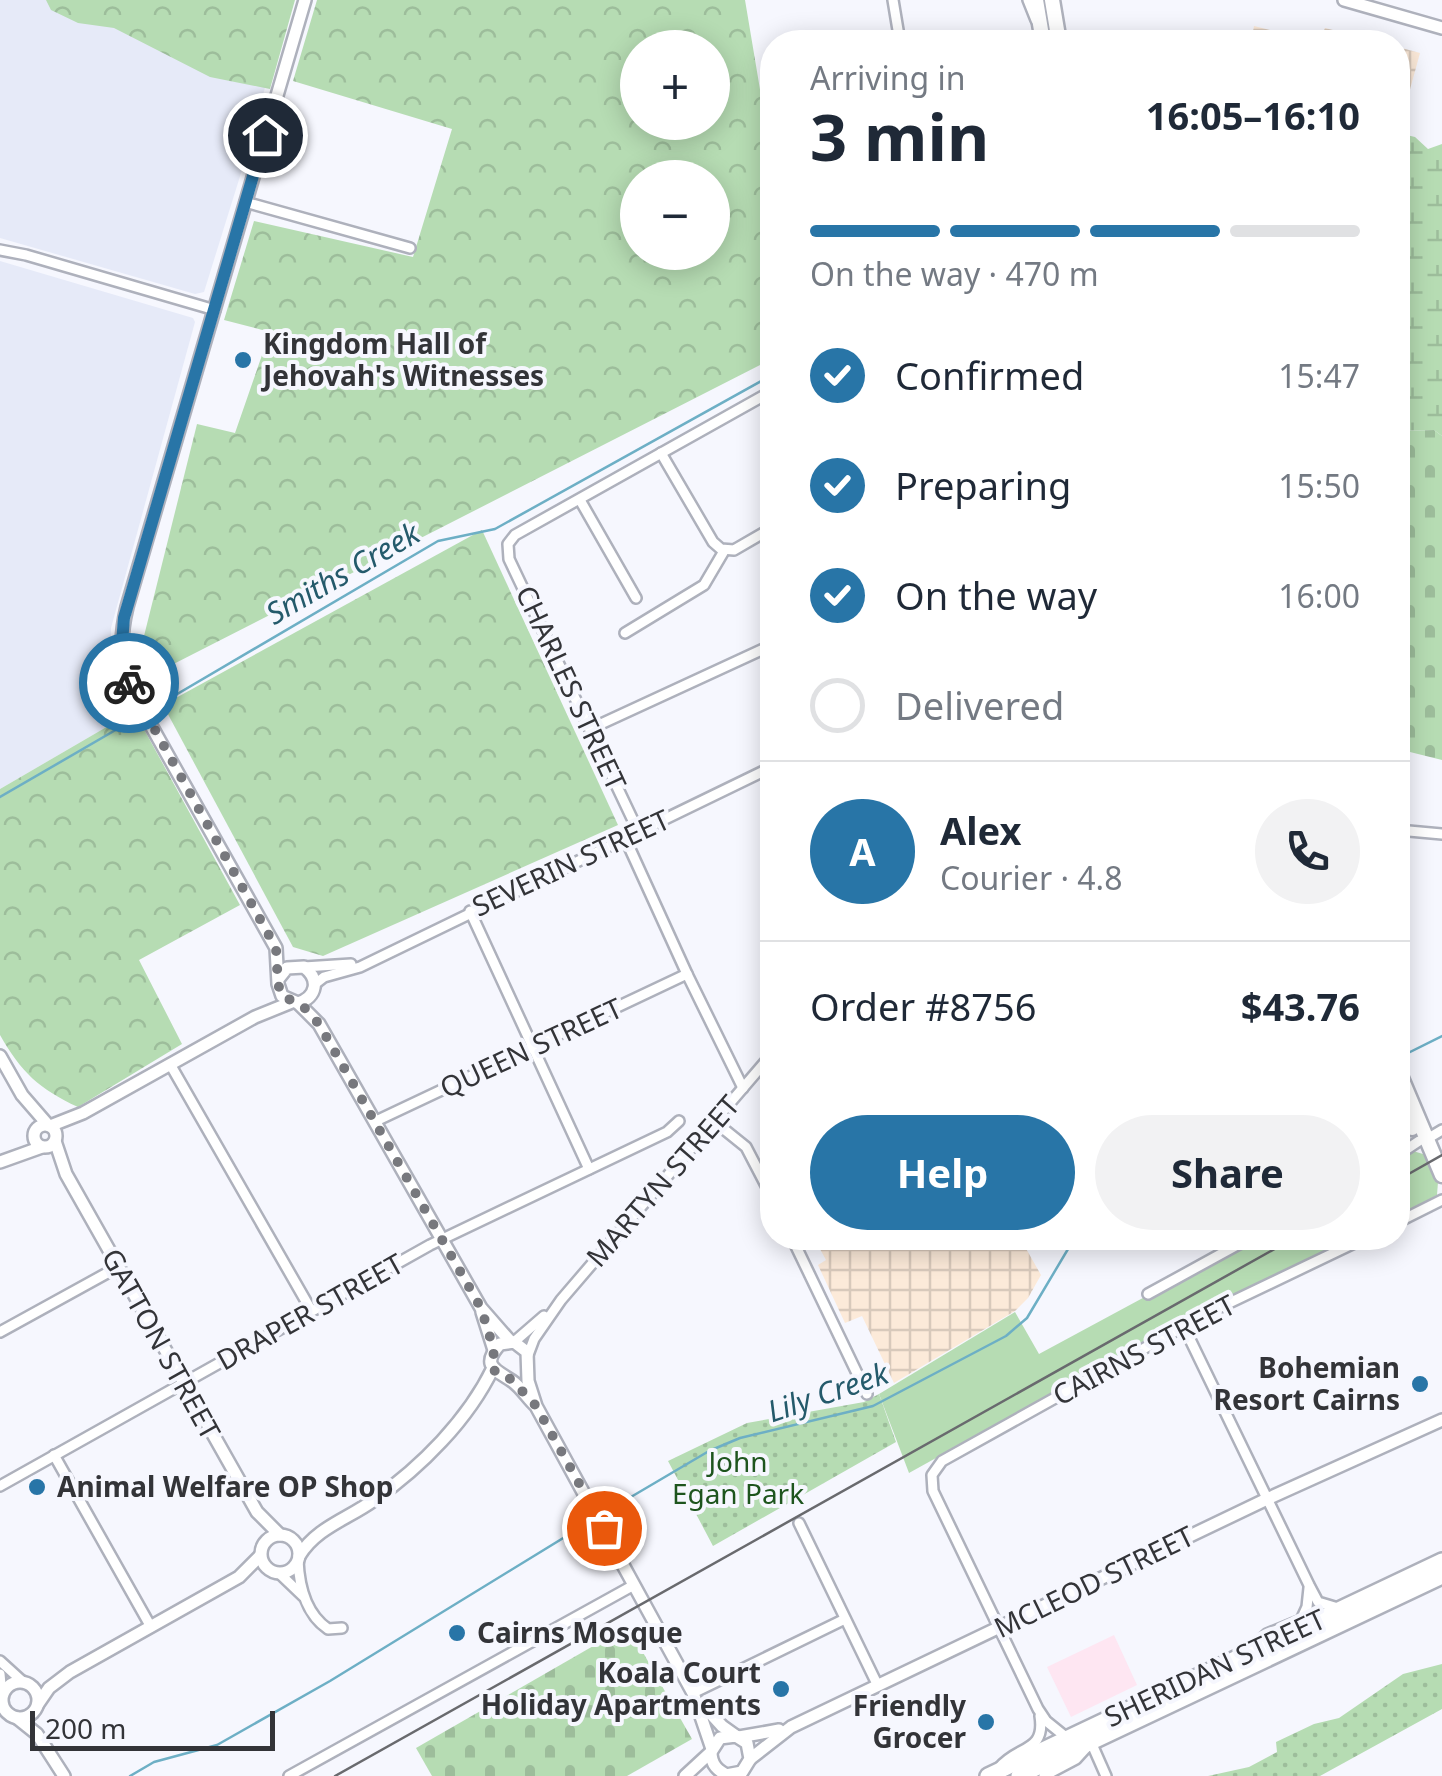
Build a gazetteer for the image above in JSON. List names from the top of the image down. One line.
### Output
{"streets":{"highway":["SHERIDAN STREET"],"street":["CHARLES STREET","SEVERIN STREET","QUEEN STREET","MARTYN STREET","DRAPER STREET","GATTON STREET","CAIRNS STREET","MCLEOD STREET"]},"crossings":[["CHARLES STREET","SEVERIN STREET"],["DRAPER STREET","GATTON STREET"],["CAIRNS STREET","MCLEOD STREET"]],"water":["Smiths Creek","Lily Creek"],"parks":["John Egan Park"],"places":["Kingdom Hall of Jehovah's Witnesses","Bohemian Resort Cairns","Animal Welfare OP Shop","Cairns Mosque","Koala Court Holiday Apartments","Friendly Grocer"],"scale_bar":"200 m","page":{"map_buttons":["+","−"],"heading":["3 min","Arriving in","16:05–16:10"],"panel":["Alex","Courier · 4.8","Order #8756","$43.76"],"bar":"On the way · 470 m","list":[["Confirmed","15:47"],["Preparing","15:50"],["On the way","16:00"],"Delivered"],"round":"A","buttons":["Help","Share"],"scale":"200 m"}}
